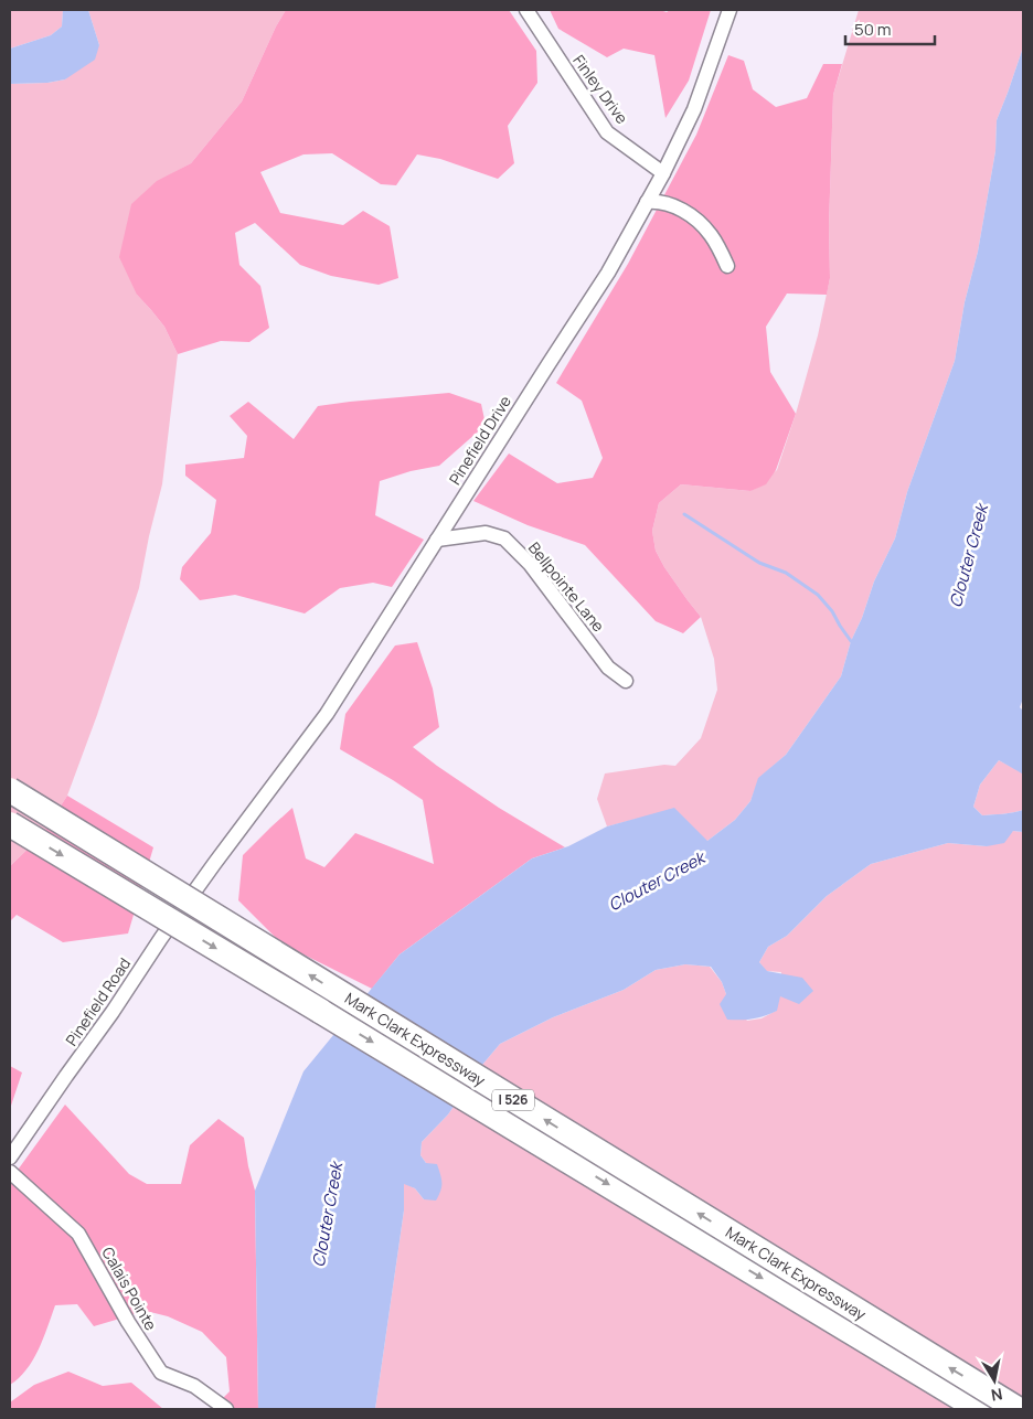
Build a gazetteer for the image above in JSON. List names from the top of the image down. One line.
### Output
{"streets":{"highway":["Mark Clark Expressway","I 526"],"street":["Finley Drive","Pinefield Drive","Bellpointe Lane","Pinefield Road","Calais Pointe"]},"crossings":[["Finley Drive","Pinefield Drive"],["Pinefield Drive","Bellpointe Lane"],["Pinefield Drive","Pinefield Road"]],"water":["Clouter Creek"],"scale_bar":"50 m","north":"bottom"}
